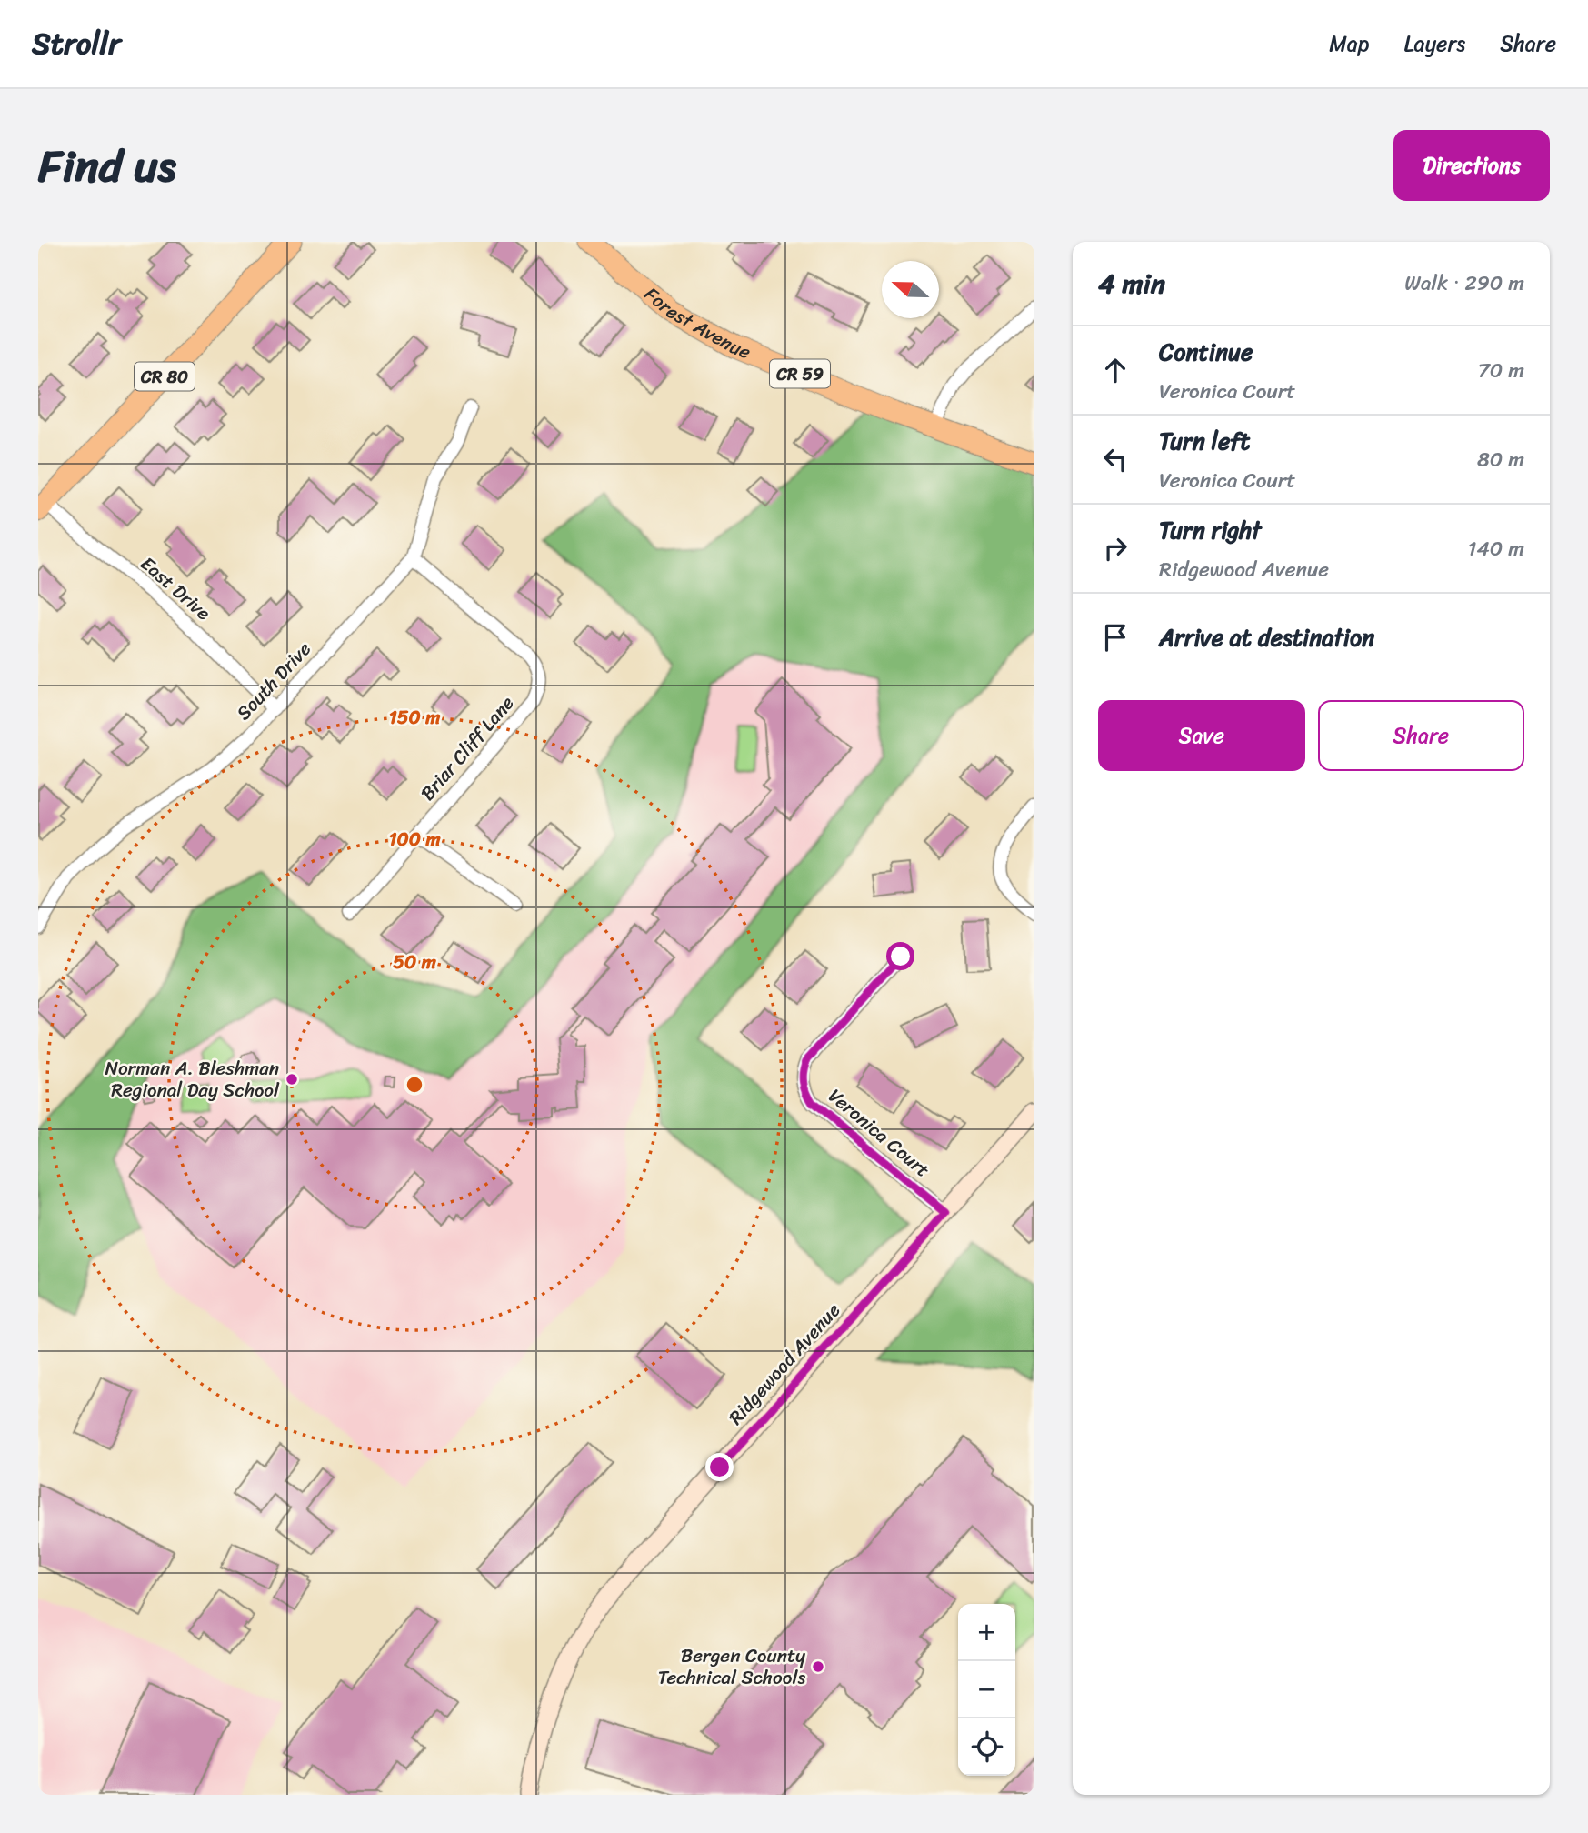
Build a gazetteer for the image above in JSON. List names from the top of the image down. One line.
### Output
{"streets":{"main road":["Forest Avenue","CR 59","CR 80"],"street":["East Drive","South Drive","Briar Cliff Lane","Veronica Court","Ridgewood Avenue"]},"crossings":[["CR 80","East Drive"],["East Drive","South Drive"],["South Drive","Briar Cliff Lane"],["Veronica Court","Ridgewood Avenue"]],"places":["Norman A. Bleshman Regional Day School","Bergen County Technical Schools"],"north":"left","page":{"header":"Strollr","nav":["Map","Layers","Share"],"title":"Find us","buttons":["Directions",["Save","Share"]],"heading":["4 min","Walk · 290 m"],"list":[["Continue","Veronica Court","70 m"],["Turn left","Veronica Court","80 m"],["Turn right","Ridgewood Avenue","140 m"],"Arrive at destination"],"map_buttons":["+","−"]},"rings":["150 m","100 m","50 m"]}
